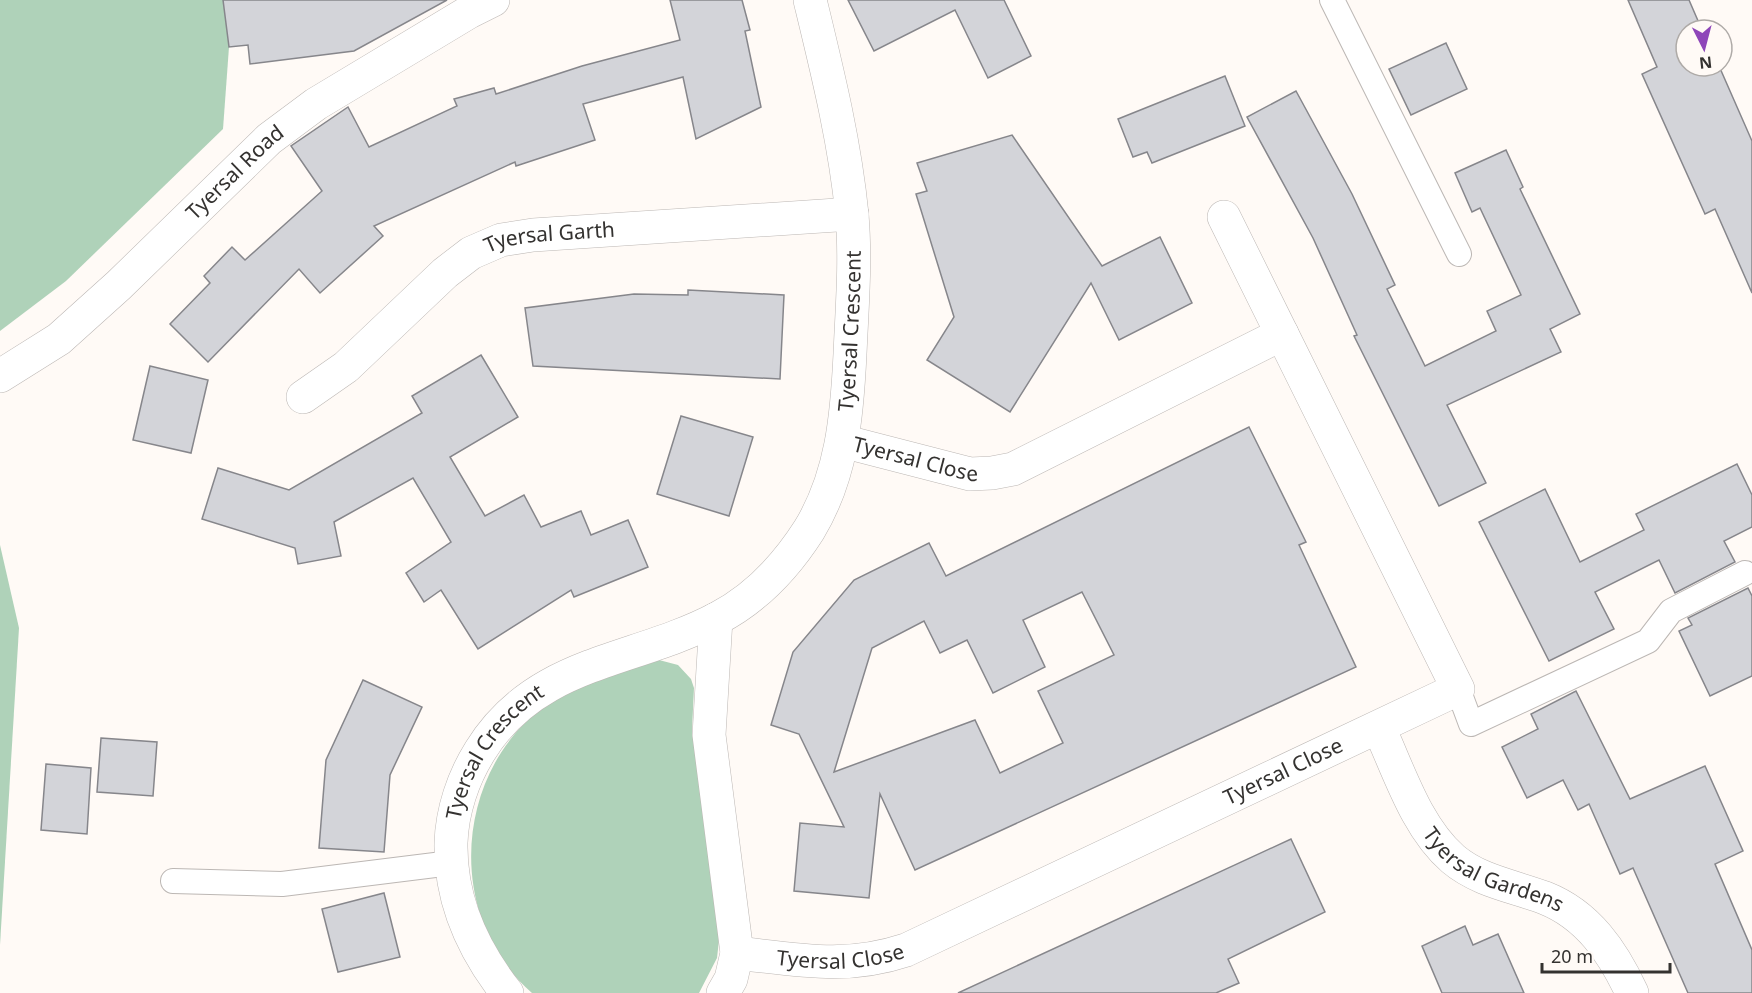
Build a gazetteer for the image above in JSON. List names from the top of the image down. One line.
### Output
{"streets":{"street":["Tyersal Road","Tyersal Garth","Tyersal Crescent","Tyersal Close","Tyersal Gardens"]},"crossings":[["Tyersal Garth","Tyersal Crescent"],["Tyersal Crescent","Tyersal Close"],["Tyersal Close","Tyersal Gardens"]],"scale_bar":"20 m","north":"bottom"}
